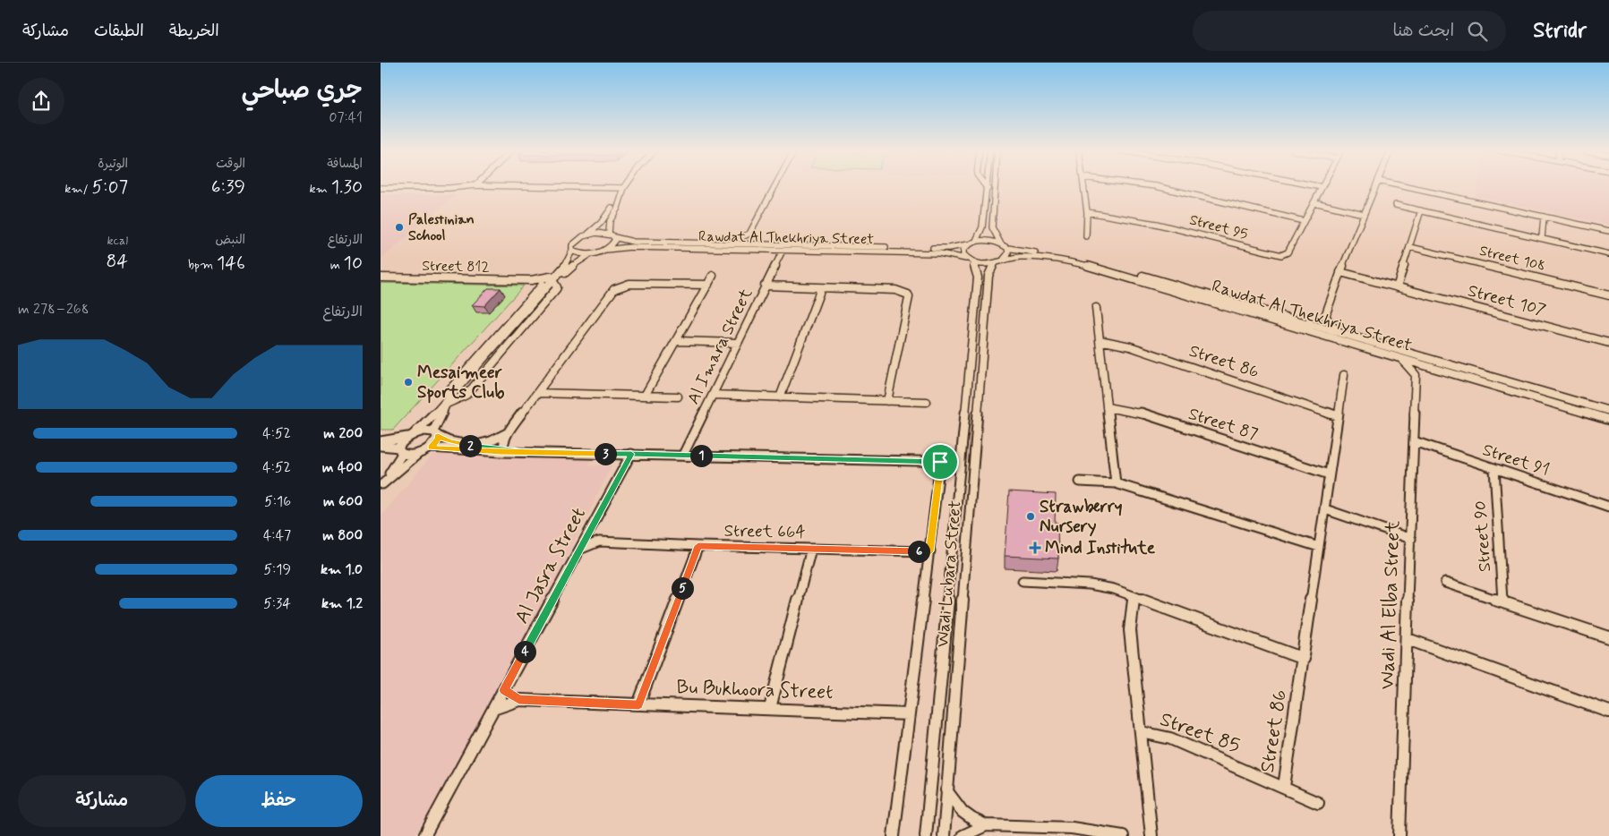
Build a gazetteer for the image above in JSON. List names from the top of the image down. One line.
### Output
{"streets":{"street":["Street 95","Rawdat Al Thekhriya Street","Street 108","Street 812","Street 107","Al Imara Street","Street 86","Street 87","Street 91","Street 664","Street 90","Al Jasra Street","Wadi Lubara Street","Wadi Al Elba Street","Bu Bukhoora Street","Street 85"]},"crossings":[["Rawdat Al Thekhriya Street","Street 812"],["Rawdat Al Thekhriya Street","Al Imara Street"],["Rawdat Al Thekhriya Street","Wadi Lubara Street"],["Street 86","Street 87"],["Street 86","Street 85"],["Street 91","Street 90"],["Street 91","Wadi Al Elba Street"],["Street 664","Al Jasra Street"],["Street 664","Wadi Lubara Street"],["Al Jasra Street","Bu Bukhoora Street"],["Wadi Lubara Street","Bu Bukhoora Street"]],"places":{"other":["Palestinian School","Mesaimeer Sports Club","Strawberry Nursery"],"health":["Mind Institute"]},"page":{"header":"Stridr","search":"ابحث هنا","nav":["الخريطة","الطبقات","مشاركة"],"heading":["جري صباحي","07:41"],"stats":[["المسافة","1.30 km"],["الوقت","6:39"],["الوتيرة","5:07 /km"],["الارتفاع","10 m"],["النبض","146 bpm"],["kcal","84"]],"chart":["الارتفاع","268–278 m"],"list":[{"name":"200 m","note":"4:52"},{"name":"400 m","note":"4:52"},{"name":"600 m","note":"5:16"},{"name":"800 m","note":"4:47"},{"name":"1.0 km","note":"5:19"},{"name":"1.2 km","note":"5:34"}],"pins":["2","3","1","6","5","4"],"buttons":["حفظ","مشاركة"]}}
